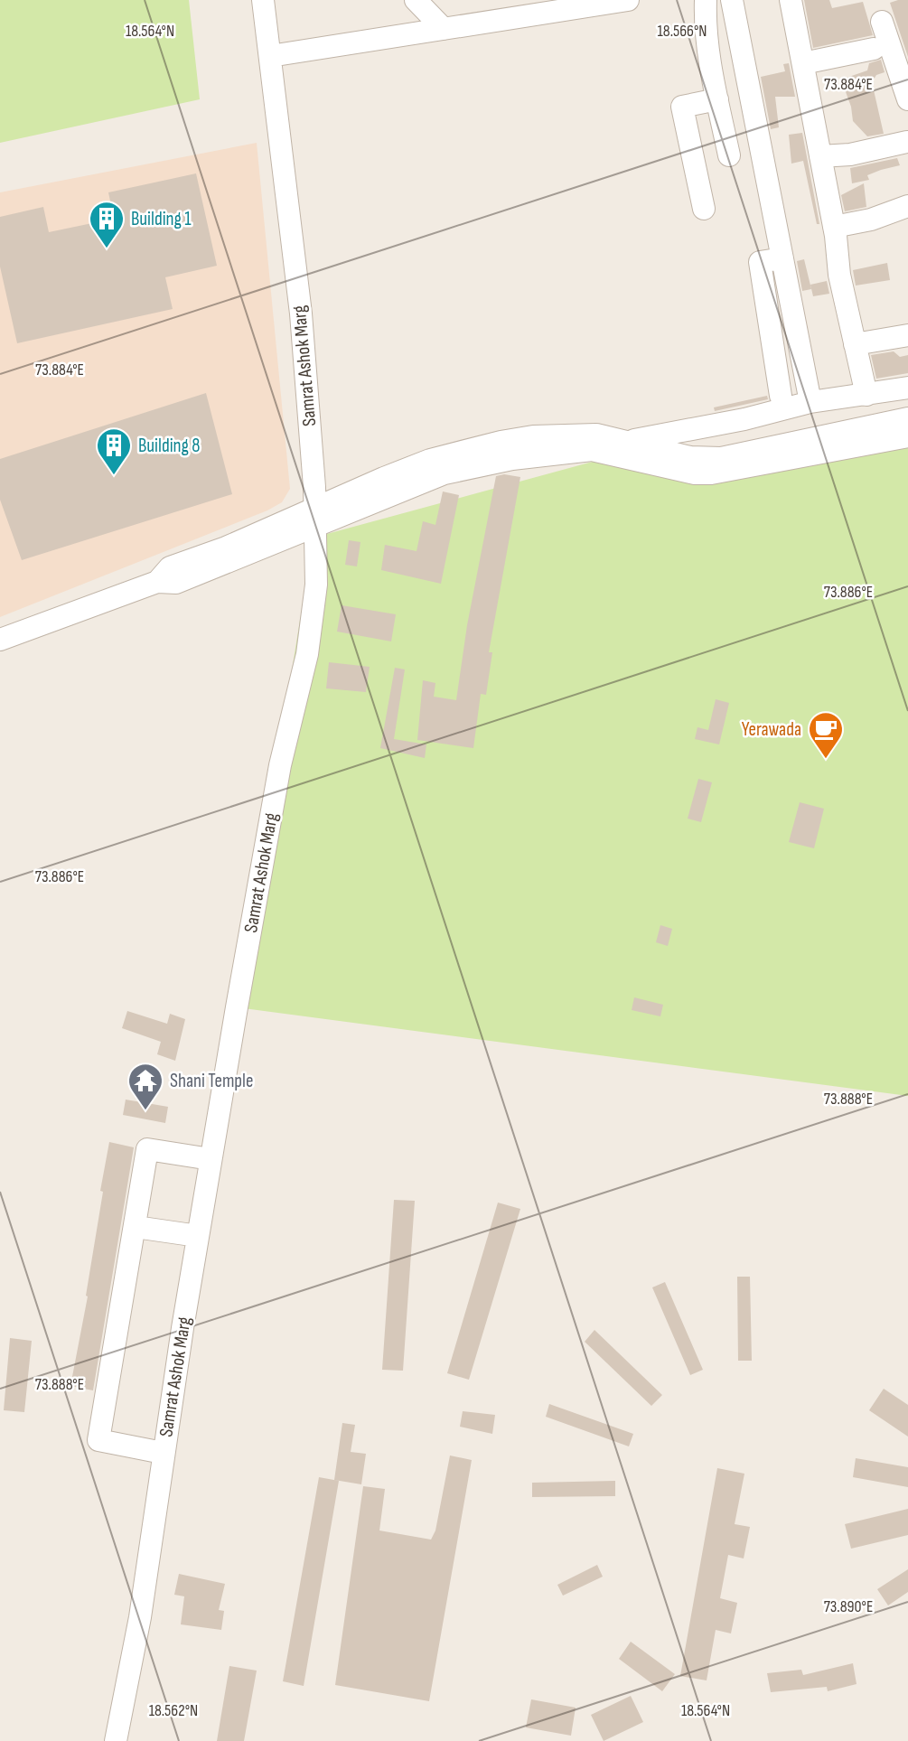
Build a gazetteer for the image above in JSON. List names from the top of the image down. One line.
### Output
{"streets":{"street":["Samrat Ashok Marg"]},"places":{"building":["Building 1","Building 8"],"cafe":["Yerawada"],"temple":["Shani Temple"]},"coordinates":["18.564°N","18.566°N","73.884°E","73.886°E","73.888°E","73.890°E","18.562°N"]}
